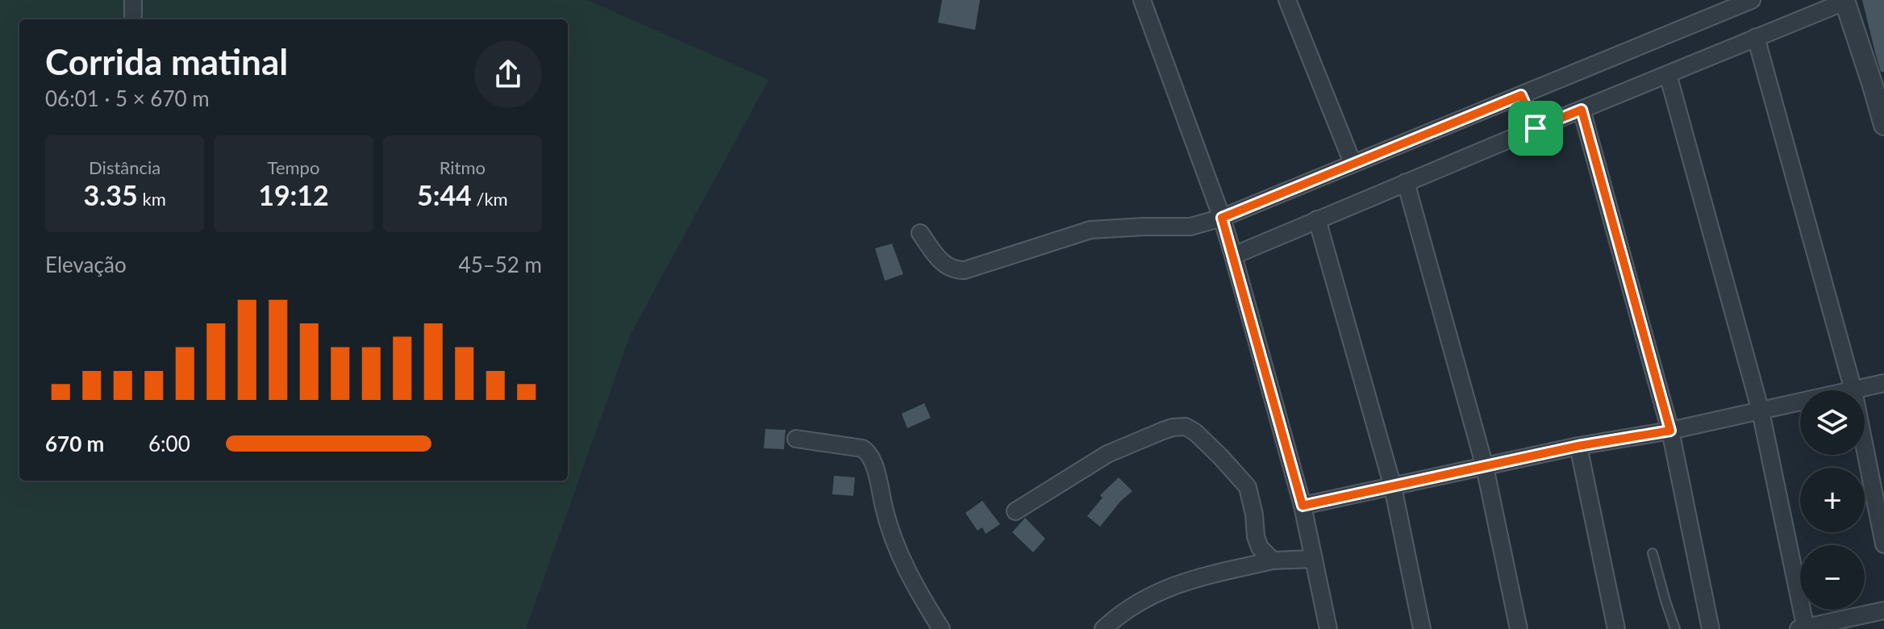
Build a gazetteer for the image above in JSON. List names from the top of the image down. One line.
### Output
{"page":{"heading":["Corrida matinal","06:01 · 5 × 670 m"],"stats":[["Distância","3.35 km"],["Tempo","19:12"],["Ritmo","5:44 /km"]],"chart":["Elevação","45–52 m"],"map_buttons":["+","−"],"list":[{"name":"670 m","note":"6:00"}]}}
